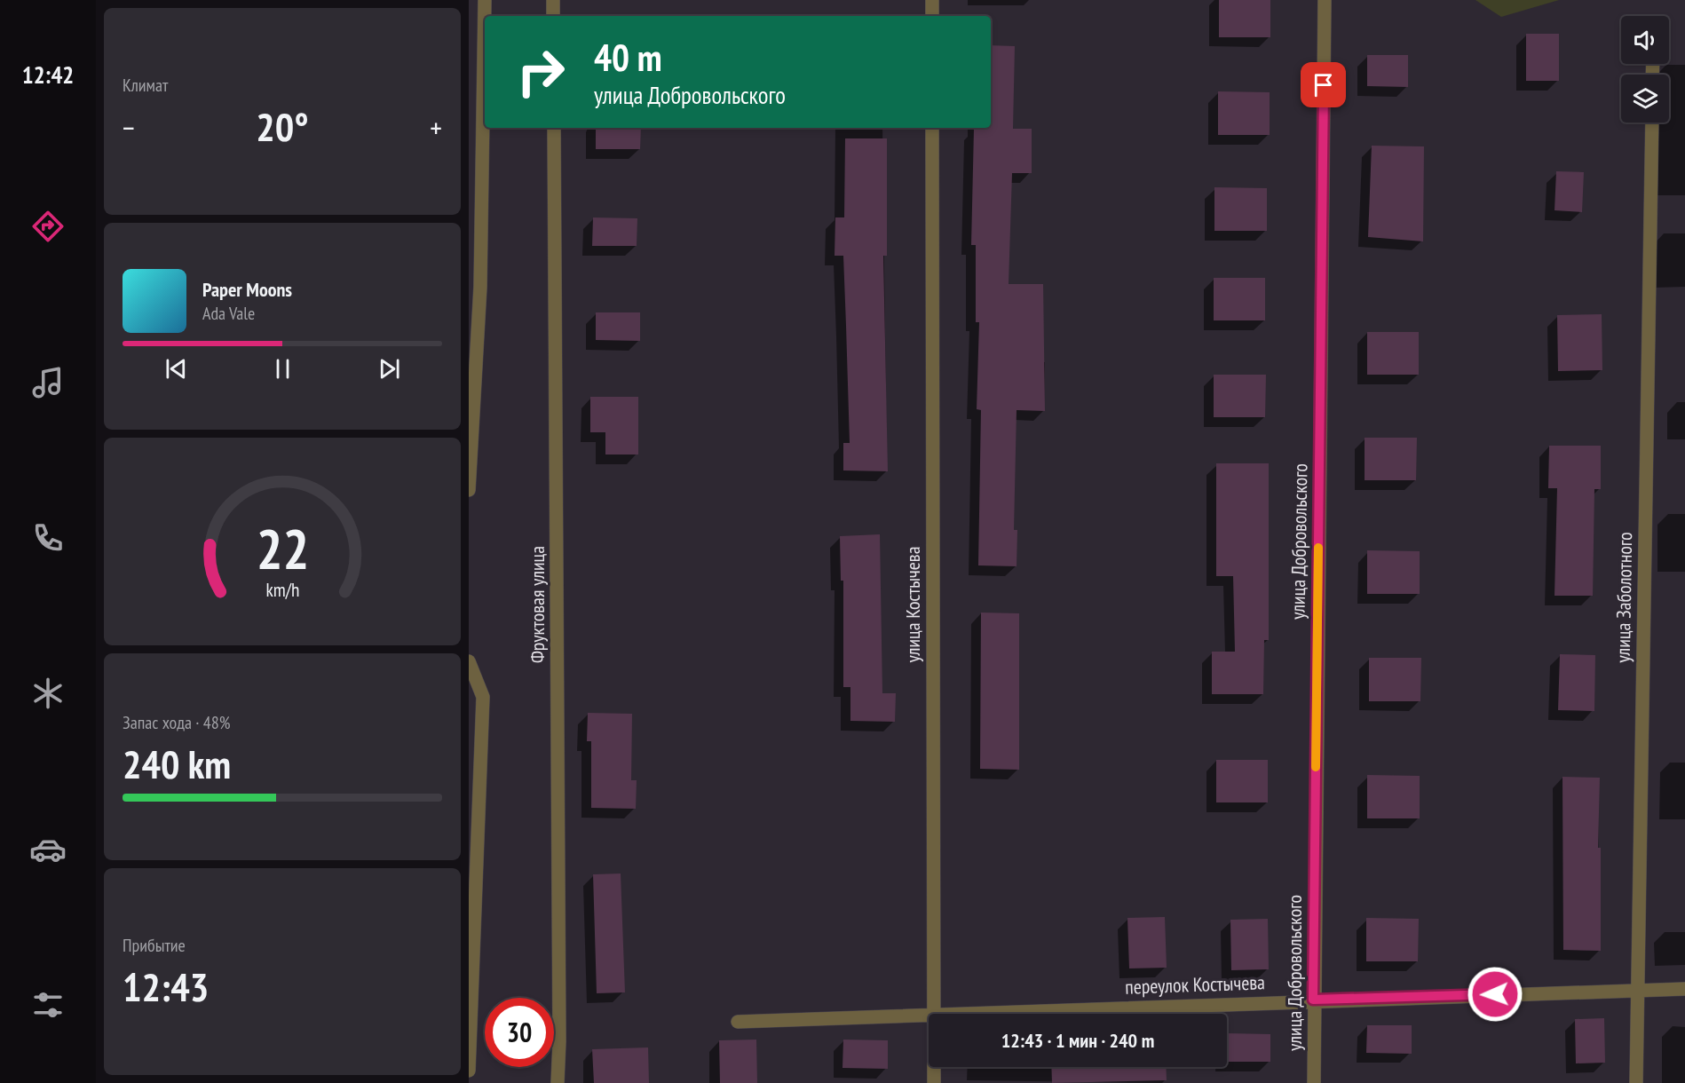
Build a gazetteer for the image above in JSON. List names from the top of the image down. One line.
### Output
{"streets":{"street":["улица Добровольского","улица Заболотного","Фруктовая улица","улица Костычева","переулок Костычева"]},"crossings":[["улица Добровольского","переулок Костычева"],["улица Заболотного","переулок Костычева"]],"page":{"tabs":"12:42","tile":["Климат",["Запас хода · 48%","240 km"],["Прибытие","12:43"]],"turn":["40 m","улица Добровольского"],"heat":["−","20°","+"],"song":["Paper Moons","Ada Vale"],"limit":"30","trip":"12:43 · 1 мин · 240 m","gauge":["22","km/h"]}}
